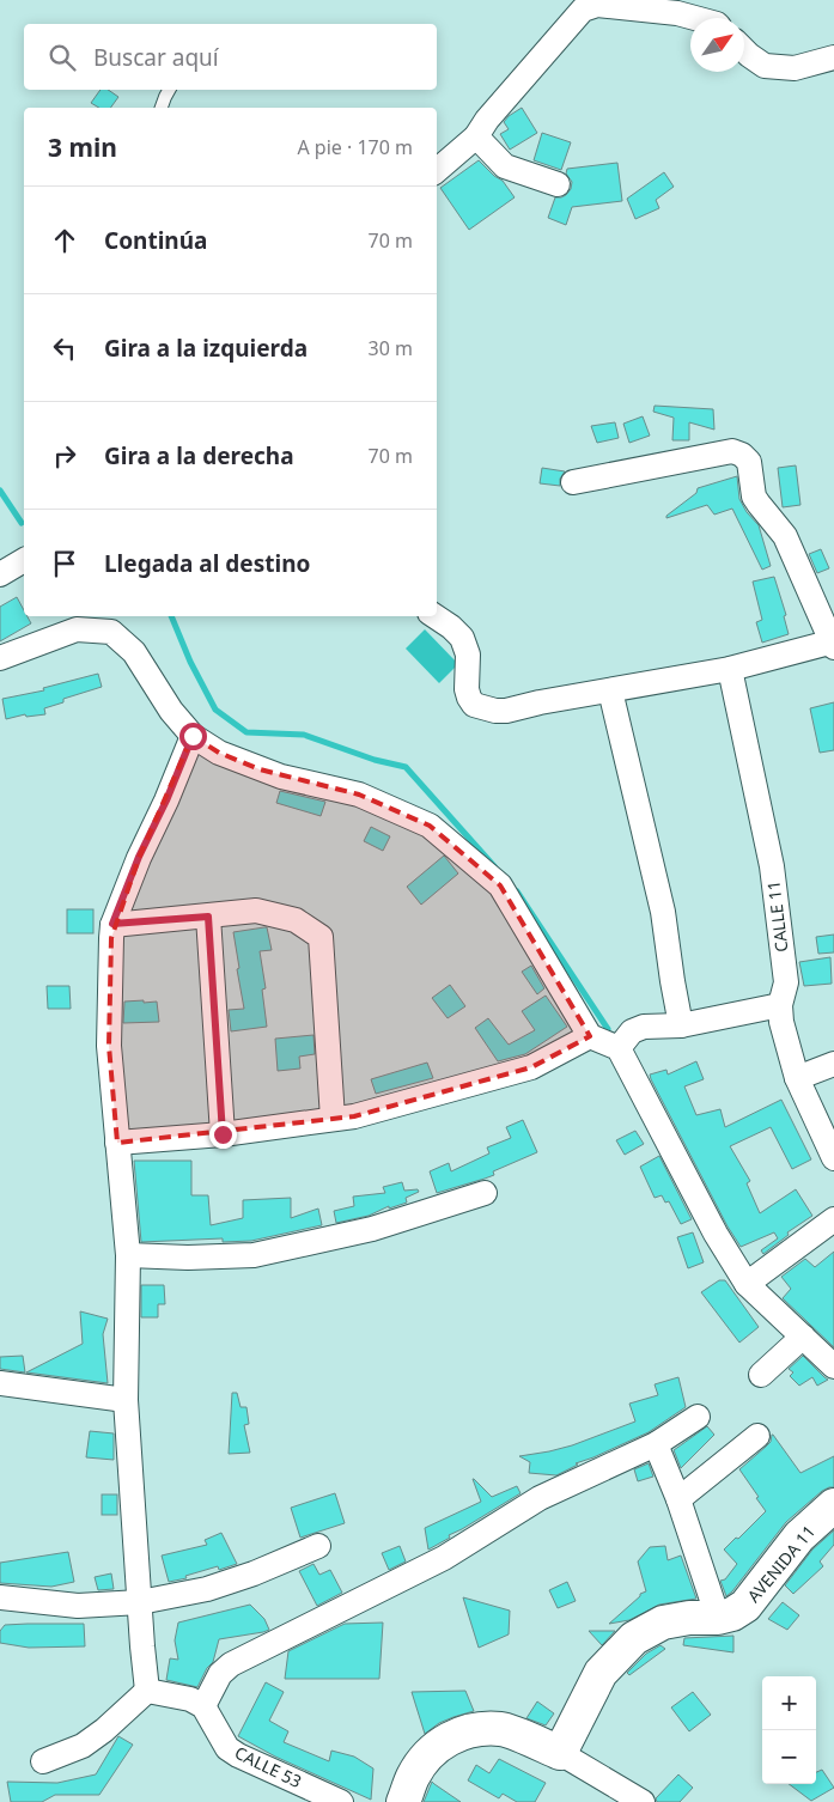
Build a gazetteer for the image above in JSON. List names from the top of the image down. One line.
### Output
{"streets":{"street":["CALLE 11","AVENIDA 11","CALLE 53"]},"north":"top right","page":{"search":"Buscar aquí","heading":["3 min","A pie · 170 m"],"list":[["Continúa","70 m"],["Gira a la izquierda","30 m"],["Gira a la derecha","70 m"],"Llegada al destino"],"map_buttons":["+","−"]}}
